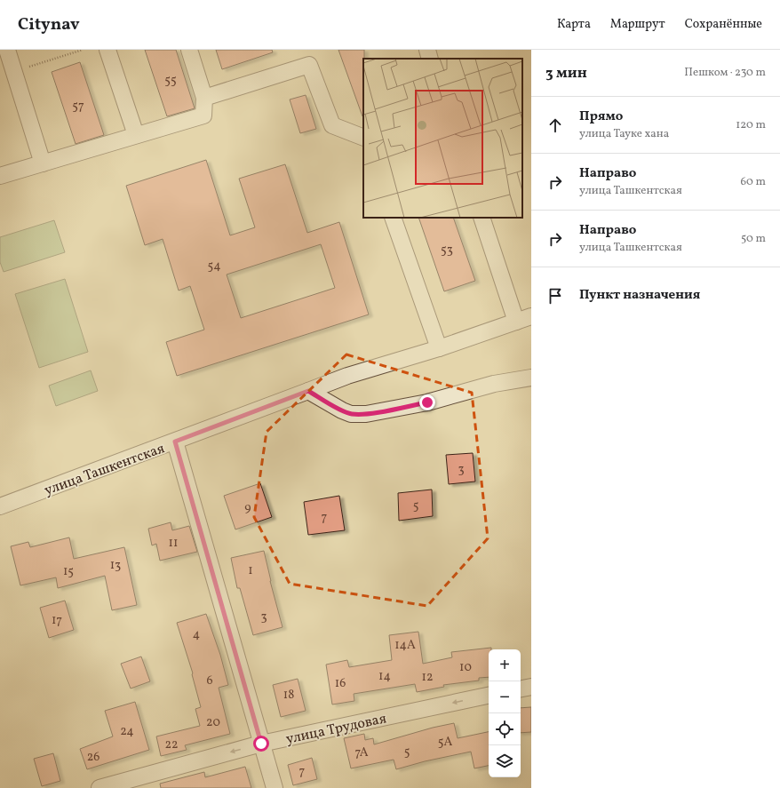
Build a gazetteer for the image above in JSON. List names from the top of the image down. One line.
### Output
{"streets":{"street":["улица Ташкентская","улица Трудовая"]},"one_way":["улица Трудовая"],"house_numbers":["55","57","53","54","3","5","9","7","11","13","1","15","3","17","4","14А","10","14","12","6","16","18","20","24","5А","22","5","7А","26","7"],"page":{"header":"Citynav","nav":["Карта","Маршрут","Сохранённые"],"heading":["3 мин","Пешком · 230 m"],"list":[["Прямо","улица Тауке хана","120 m"],["Направо","улица Ташкентская","60 m"],["Направо","улица Ташкентская","50 m"],"Пункт назначения"],"map_buttons":["+","−"]}}
